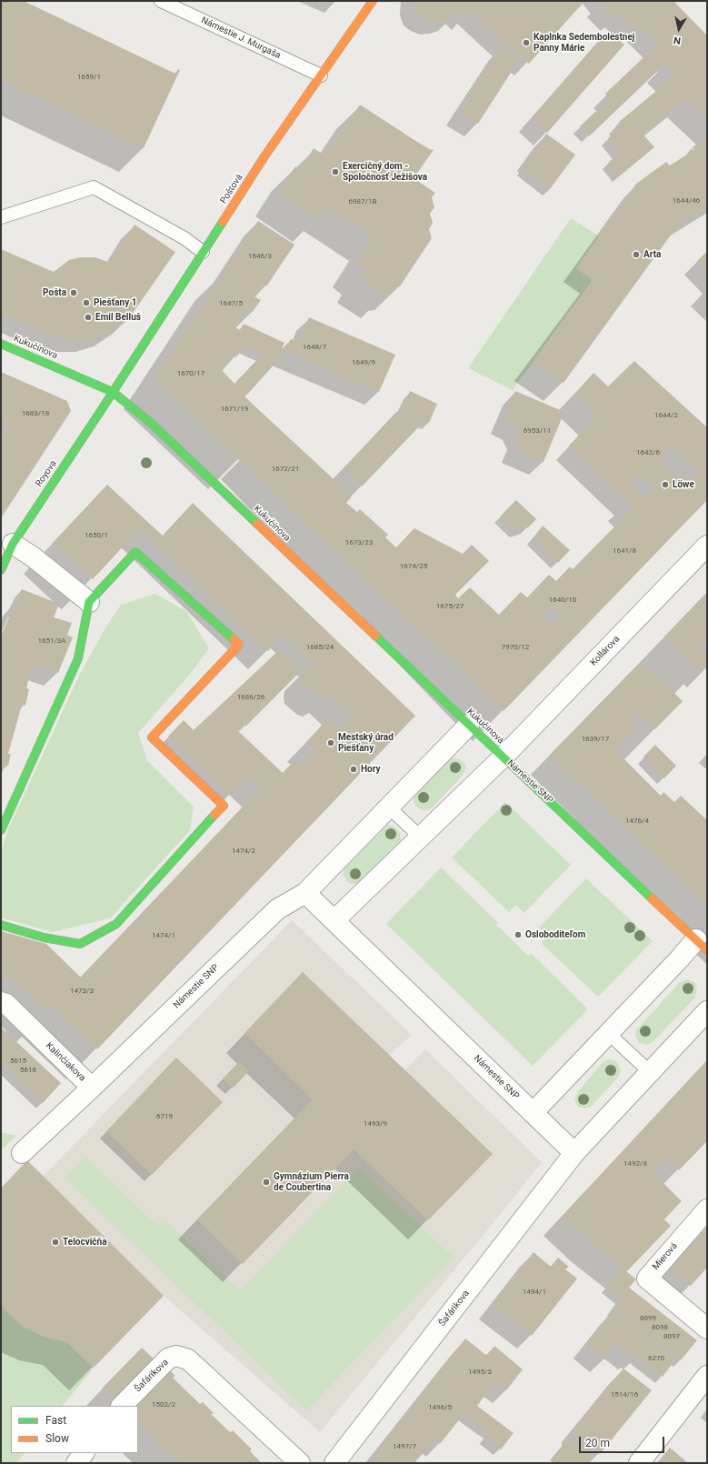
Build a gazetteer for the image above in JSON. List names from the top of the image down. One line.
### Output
{"streets":{"street":["Poštová","Kukučínova","Royova","Kollárova","Námestie SNP","Kalinčiakova","Mierová","Šafárikova"],"lane":["Námestie J. Murgaša"]},"crossings":[["Námestie J. Murgaša","Poštová"],["Poštová","Kukučínova"],["Poštová","Royova"],["Kukučínova","Royova"],["Kukučínova","Kollárova"],["Kukučínova","Námestie SNP"],["Kollárova","Námestie SNP"],["Námestie SNP","Kalinčiakova"],["Námestie SNP","Šafárikova"]],"places":["Kaplnka Sedembolestnej Panny Márie","Exercičný dom - Spoločnosť Ježišova","Arta","Pošta","Piešťany 1","Emil Belluš","Löwe","Mestský úrad Piešťany","Hory","Osloboditeľom","Gymnázium Pierra de Coubertina","Telocvičňa"],"house_numbers":["1659/1","1644/46","6987/1B","1646/3","1647/5","1648/7","1649/9","1670/17","1671/19","1683/18","1644/2","6953/11","1642/6","1672/21","1650/1","1673/23","1641/8","1674/25","1640/10","1675/27","1651/3A","1685/24","7970/12","1686/26","1639/17","1476/4","1474/2","1474/1","1473/3","5615","5616","6719","1493/9","1492/8","1494/1","8099","8098","8097","6270","1495/3","1514/16","1502/2","1496/5","1497/7"],"legend":["Fast","Slow"],"scale_bar":"20 m","north":"bottom"}
